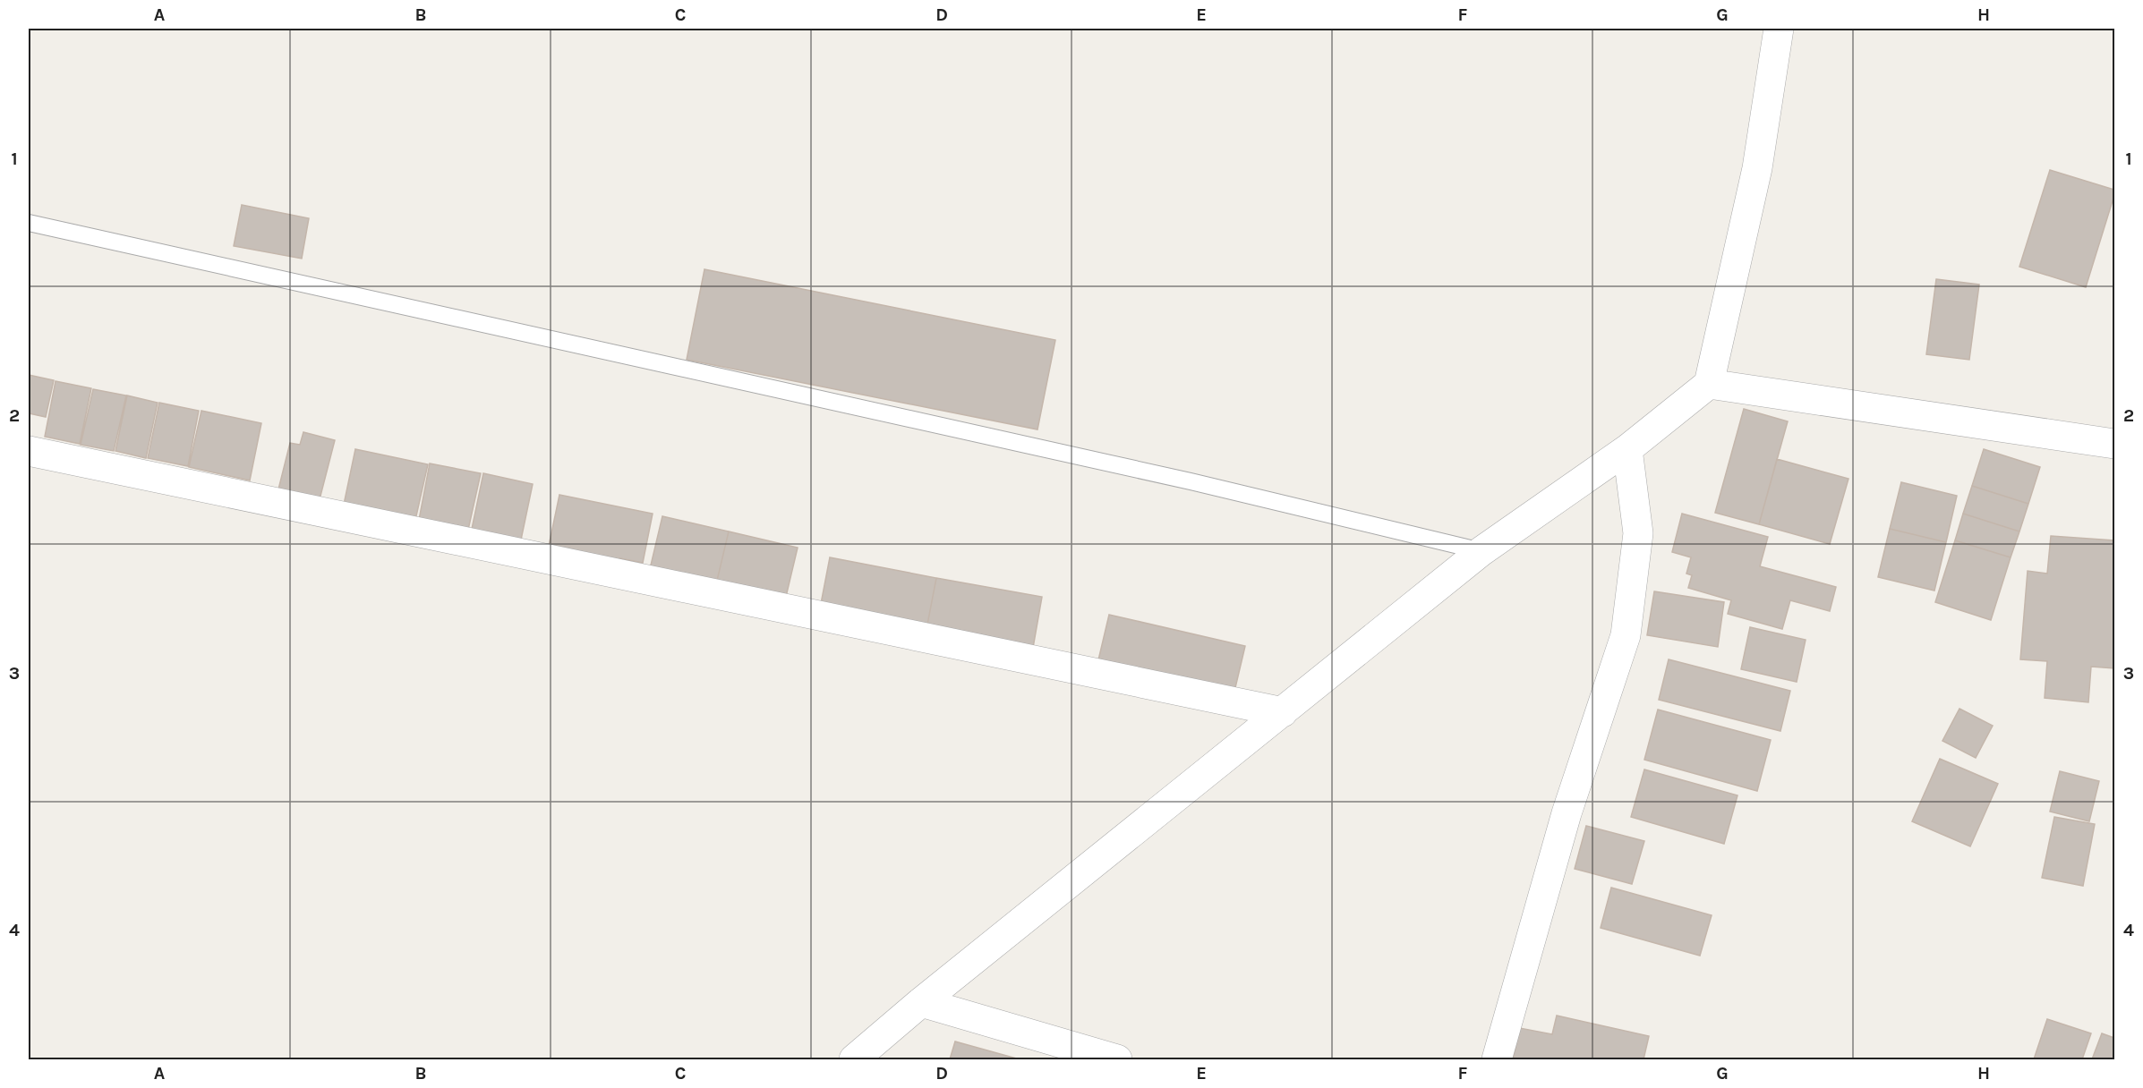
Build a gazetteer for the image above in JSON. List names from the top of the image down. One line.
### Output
{"grid":{"columns":["A","B","C","D","E","F","G","H"],"rows":["1","2","3","4"]}}
